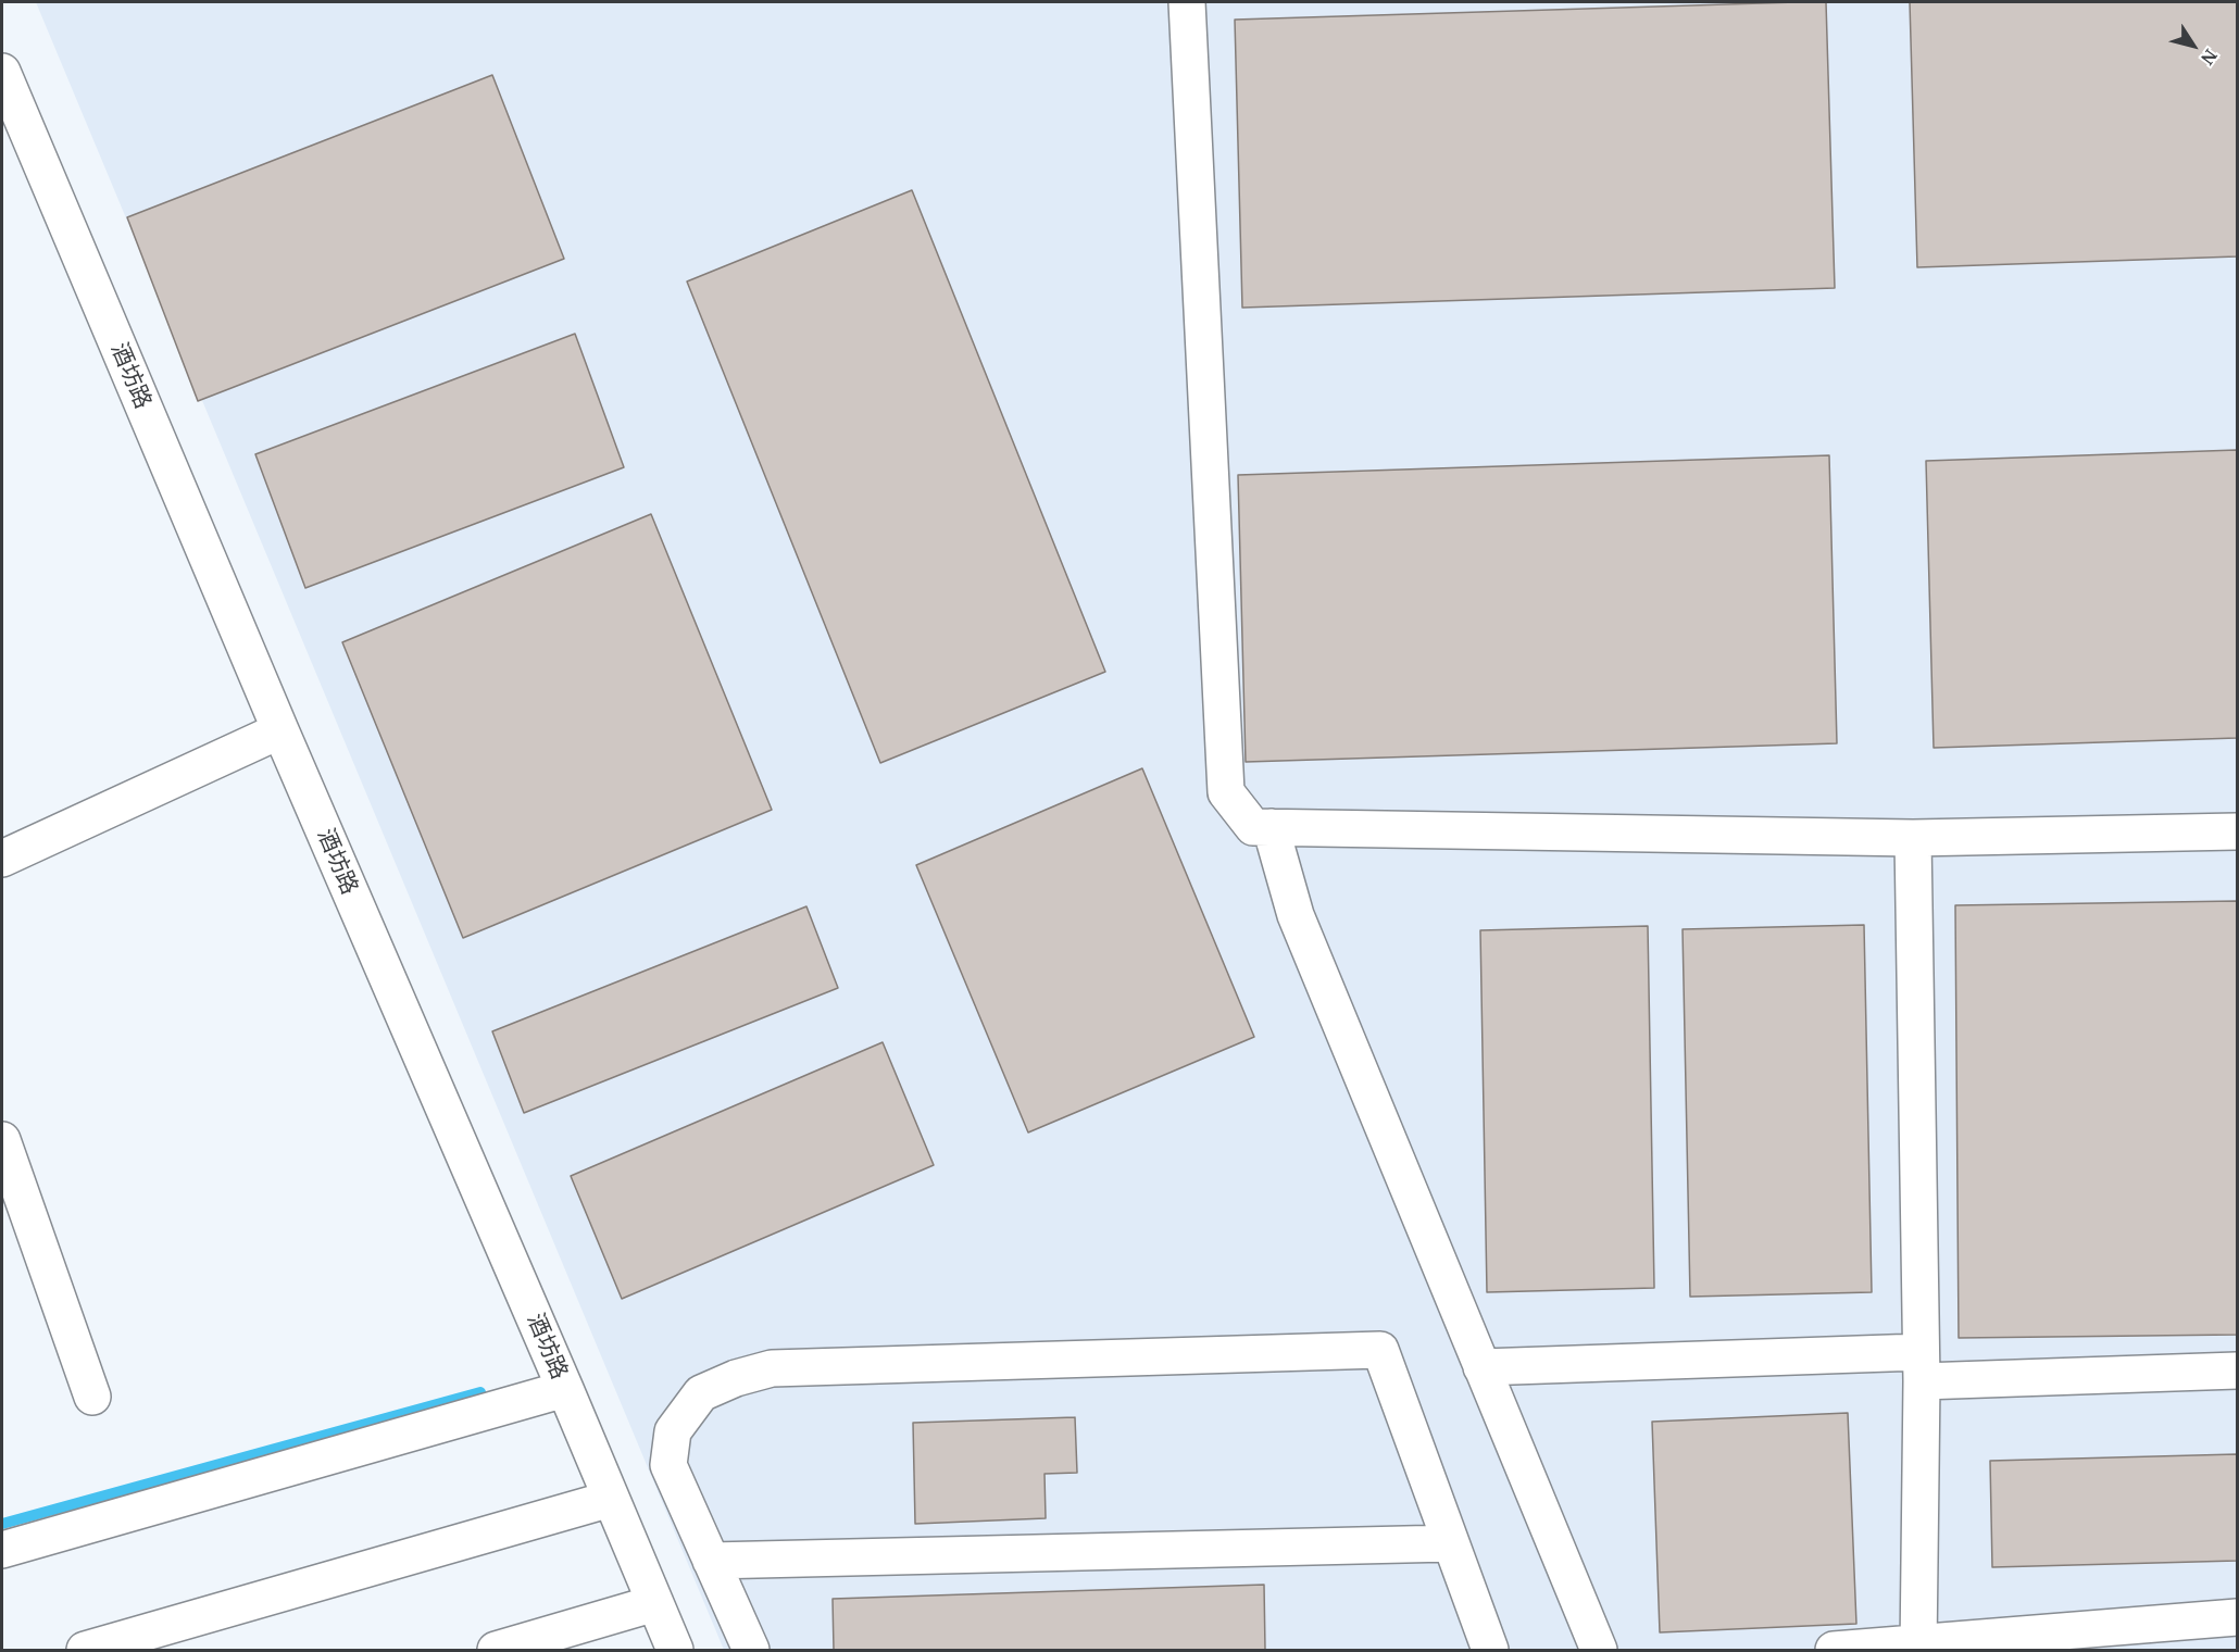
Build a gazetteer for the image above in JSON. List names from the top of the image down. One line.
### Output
{"streets":{"street":["酒坊路"]},"north":"bottom right"}
